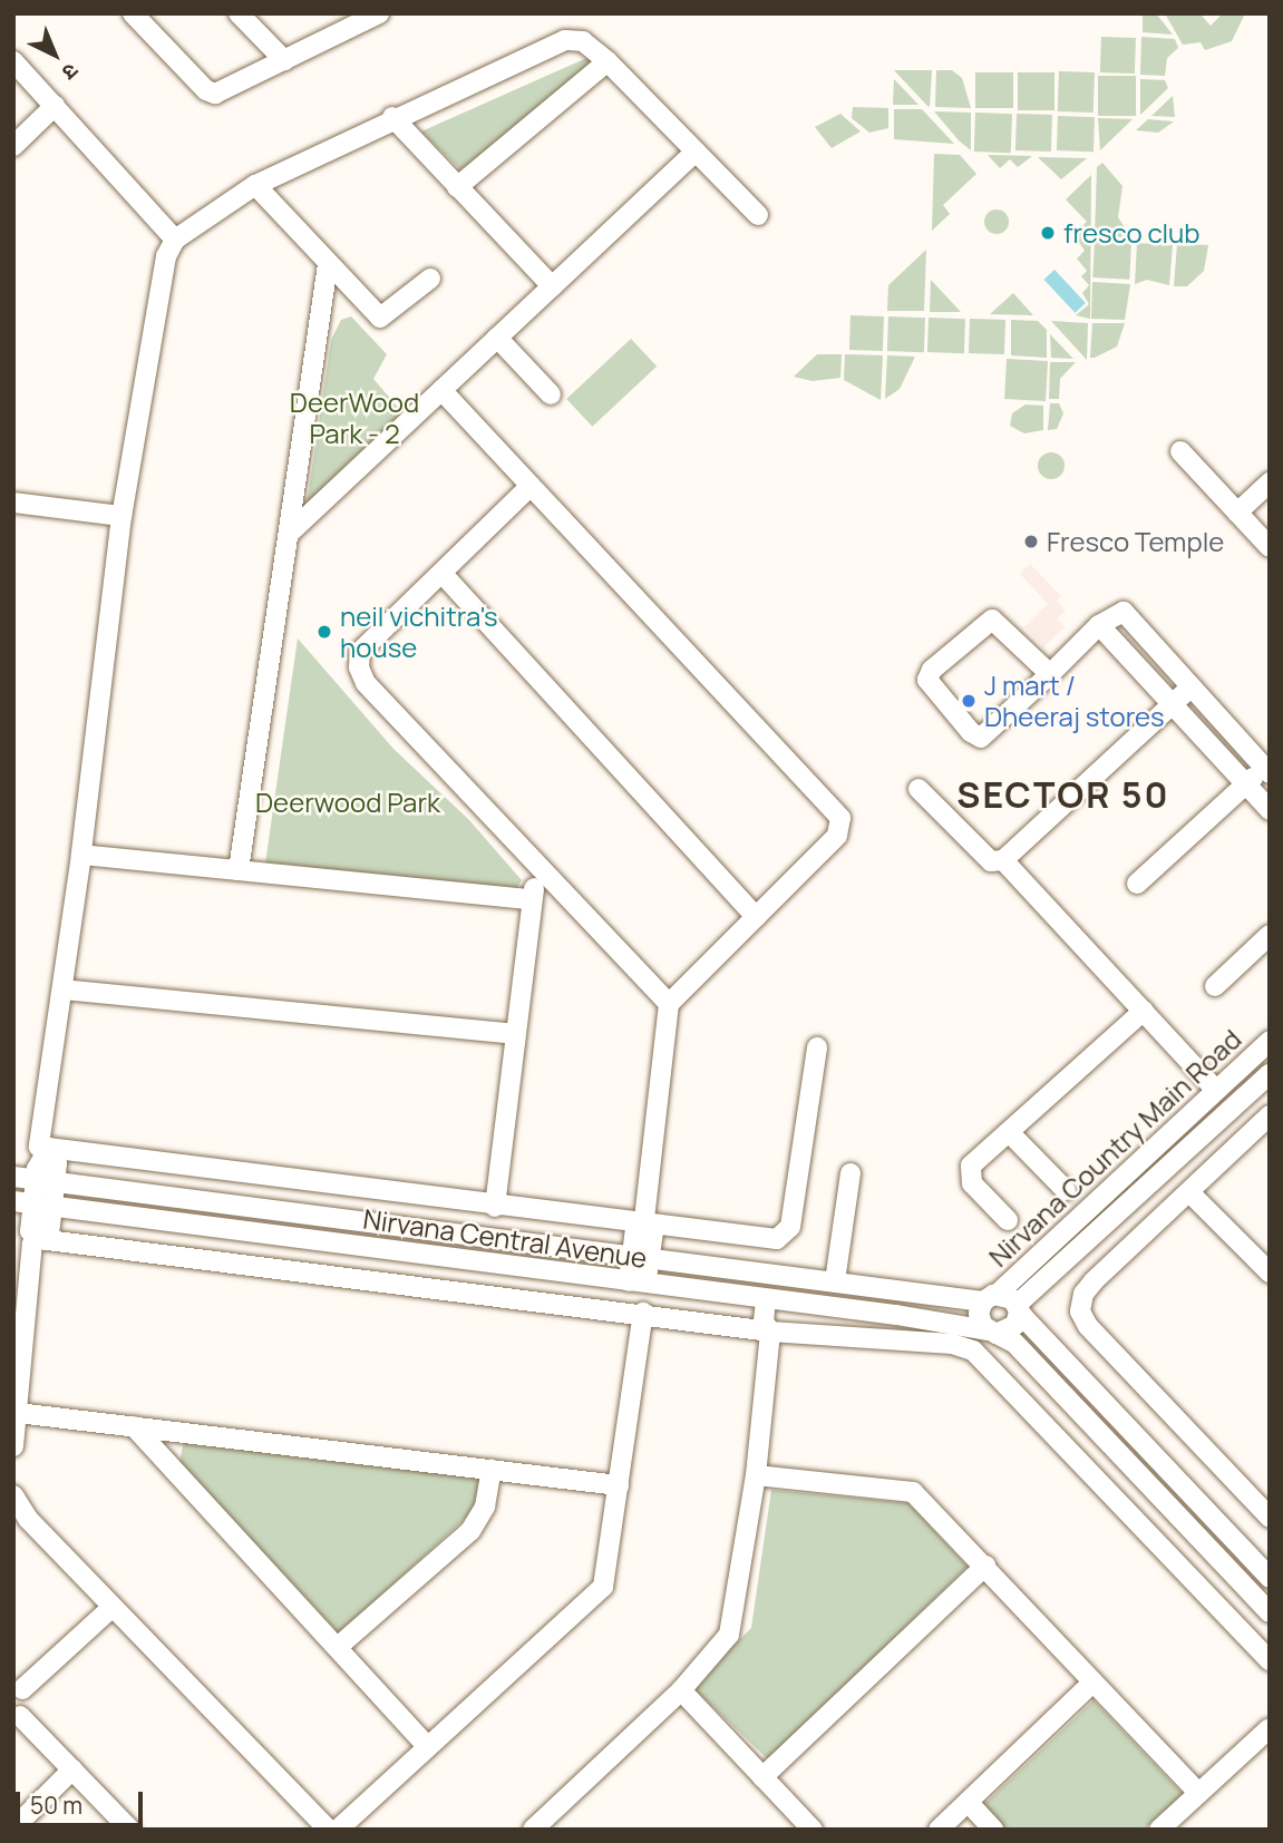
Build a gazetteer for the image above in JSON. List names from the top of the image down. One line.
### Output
{"streets":{"street":["Nirvana Country Main Road","Nirvana Central Avenue"]},"crossings":[["Nirvana Country Main Road","Nirvana Central Avenue"]],"districts":["SECTOR 50"],"parks":["DeerWood Park - 2","Deerwood Park"],"places":["fresco club","Fresco Temple","neil vichitra's house","J mart / Dheeraj stores"],"scale_bar":"50 m","north":"bottom right"}
